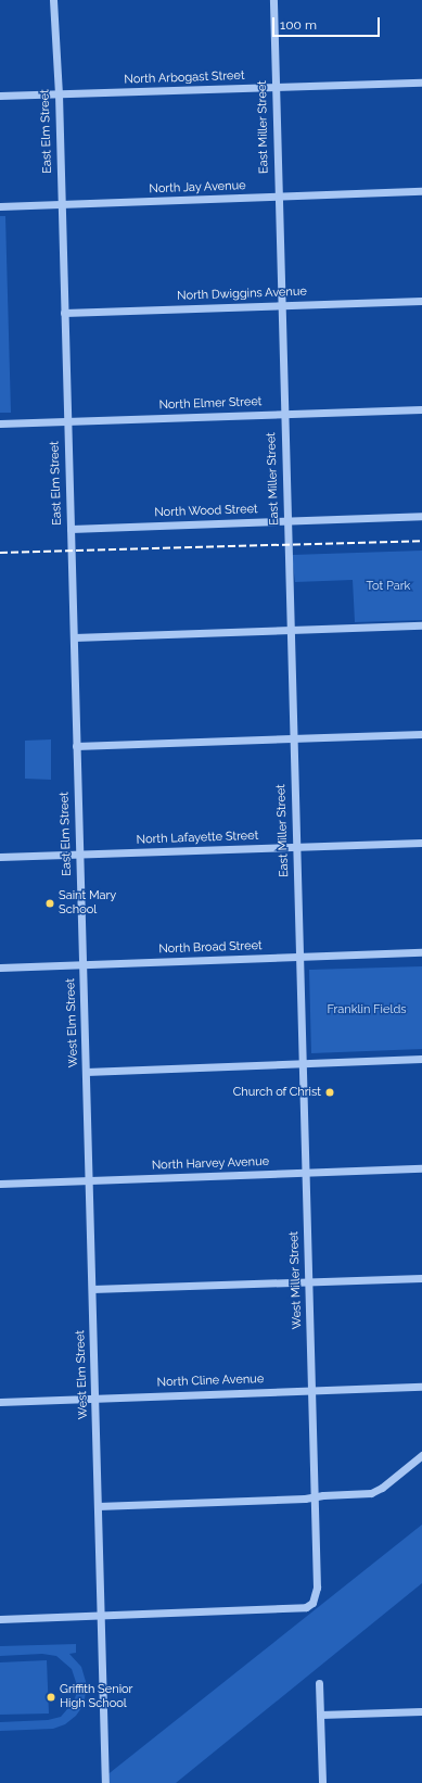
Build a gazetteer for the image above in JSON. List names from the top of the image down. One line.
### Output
{"streets":{"street":["North Arbogast Street","East Miller Street","East Elm Street","North Jay Avenue","North Dwiggins Avenue","North Elmer Street","North Wood Street","North Lafayette Street","North Broad Street","West Elm Street","North Harvey Avenue","West Miller Street","North Cline Avenue"]},"crossings":[["North Arbogast Street","East Miller Street"],["North Arbogast Street","East Elm Street"],["East Miller Street","North Jay Avenue"],["East Miller Street","North Dwiggins Avenue"],["East Miller Street","North Elmer Street"],["East Miller Street","North Wood Street"],["East Miller Street","North Lafayette Street"],["East Miller Street","North Broad Street"],["East Miller Street","West Miller Street"],["East Elm Street","North Jay Avenue"],["East Elm Street","North Dwiggins Avenue"],["East Elm Street","North Elmer Street"],["East Elm Street","North Wood Street"],["East Elm Street","North Lafayette Street"],["East Elm Street","North Broad Street"],["East Elm Street","West Elm Street"],["North Broad Street","West Elm Street"],["North Broad Street","West Miller Street"],["West Elm Street","North Harvey Avenue"],["West Elm Street","West Miller Street"],["West Elm Street","North Cline Avenue"],["North Harvey Avenue","West Miller Street"],["West Miller Street","North Cline Avenue"]],"parks":["Tot Park","Franklin Fields"],"places":["Saint Mary School","Church of Christ","Griffith Senior High School"],"scale_bar":"100 m"}
